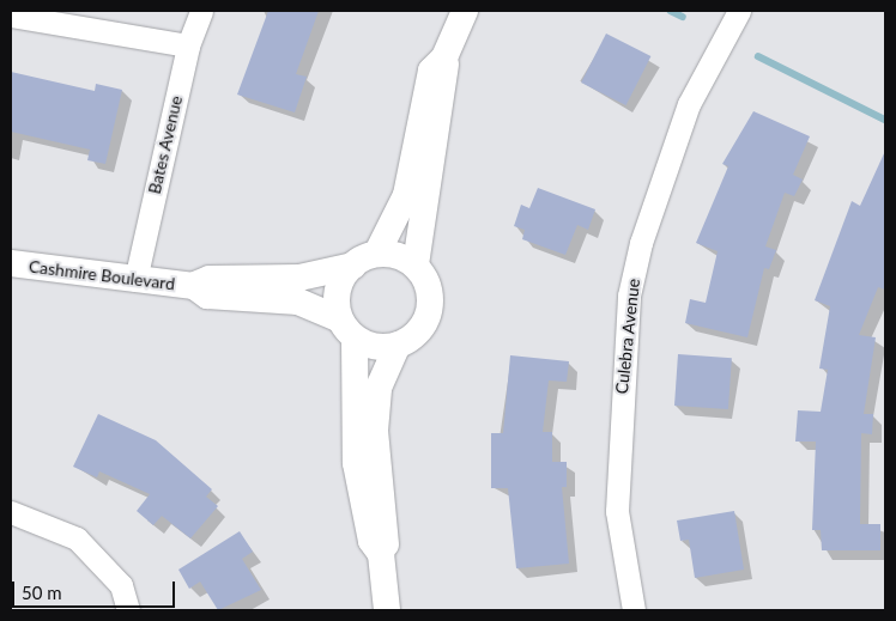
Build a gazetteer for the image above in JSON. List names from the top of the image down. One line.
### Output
{"streets":{"street":["Bates Avenue","Cashmire Boulevard","Culebra Avenue"]},"crossings":[["Bates Avenue","Cashmire Boulevard"]],"scale_bar":"50 m"}
